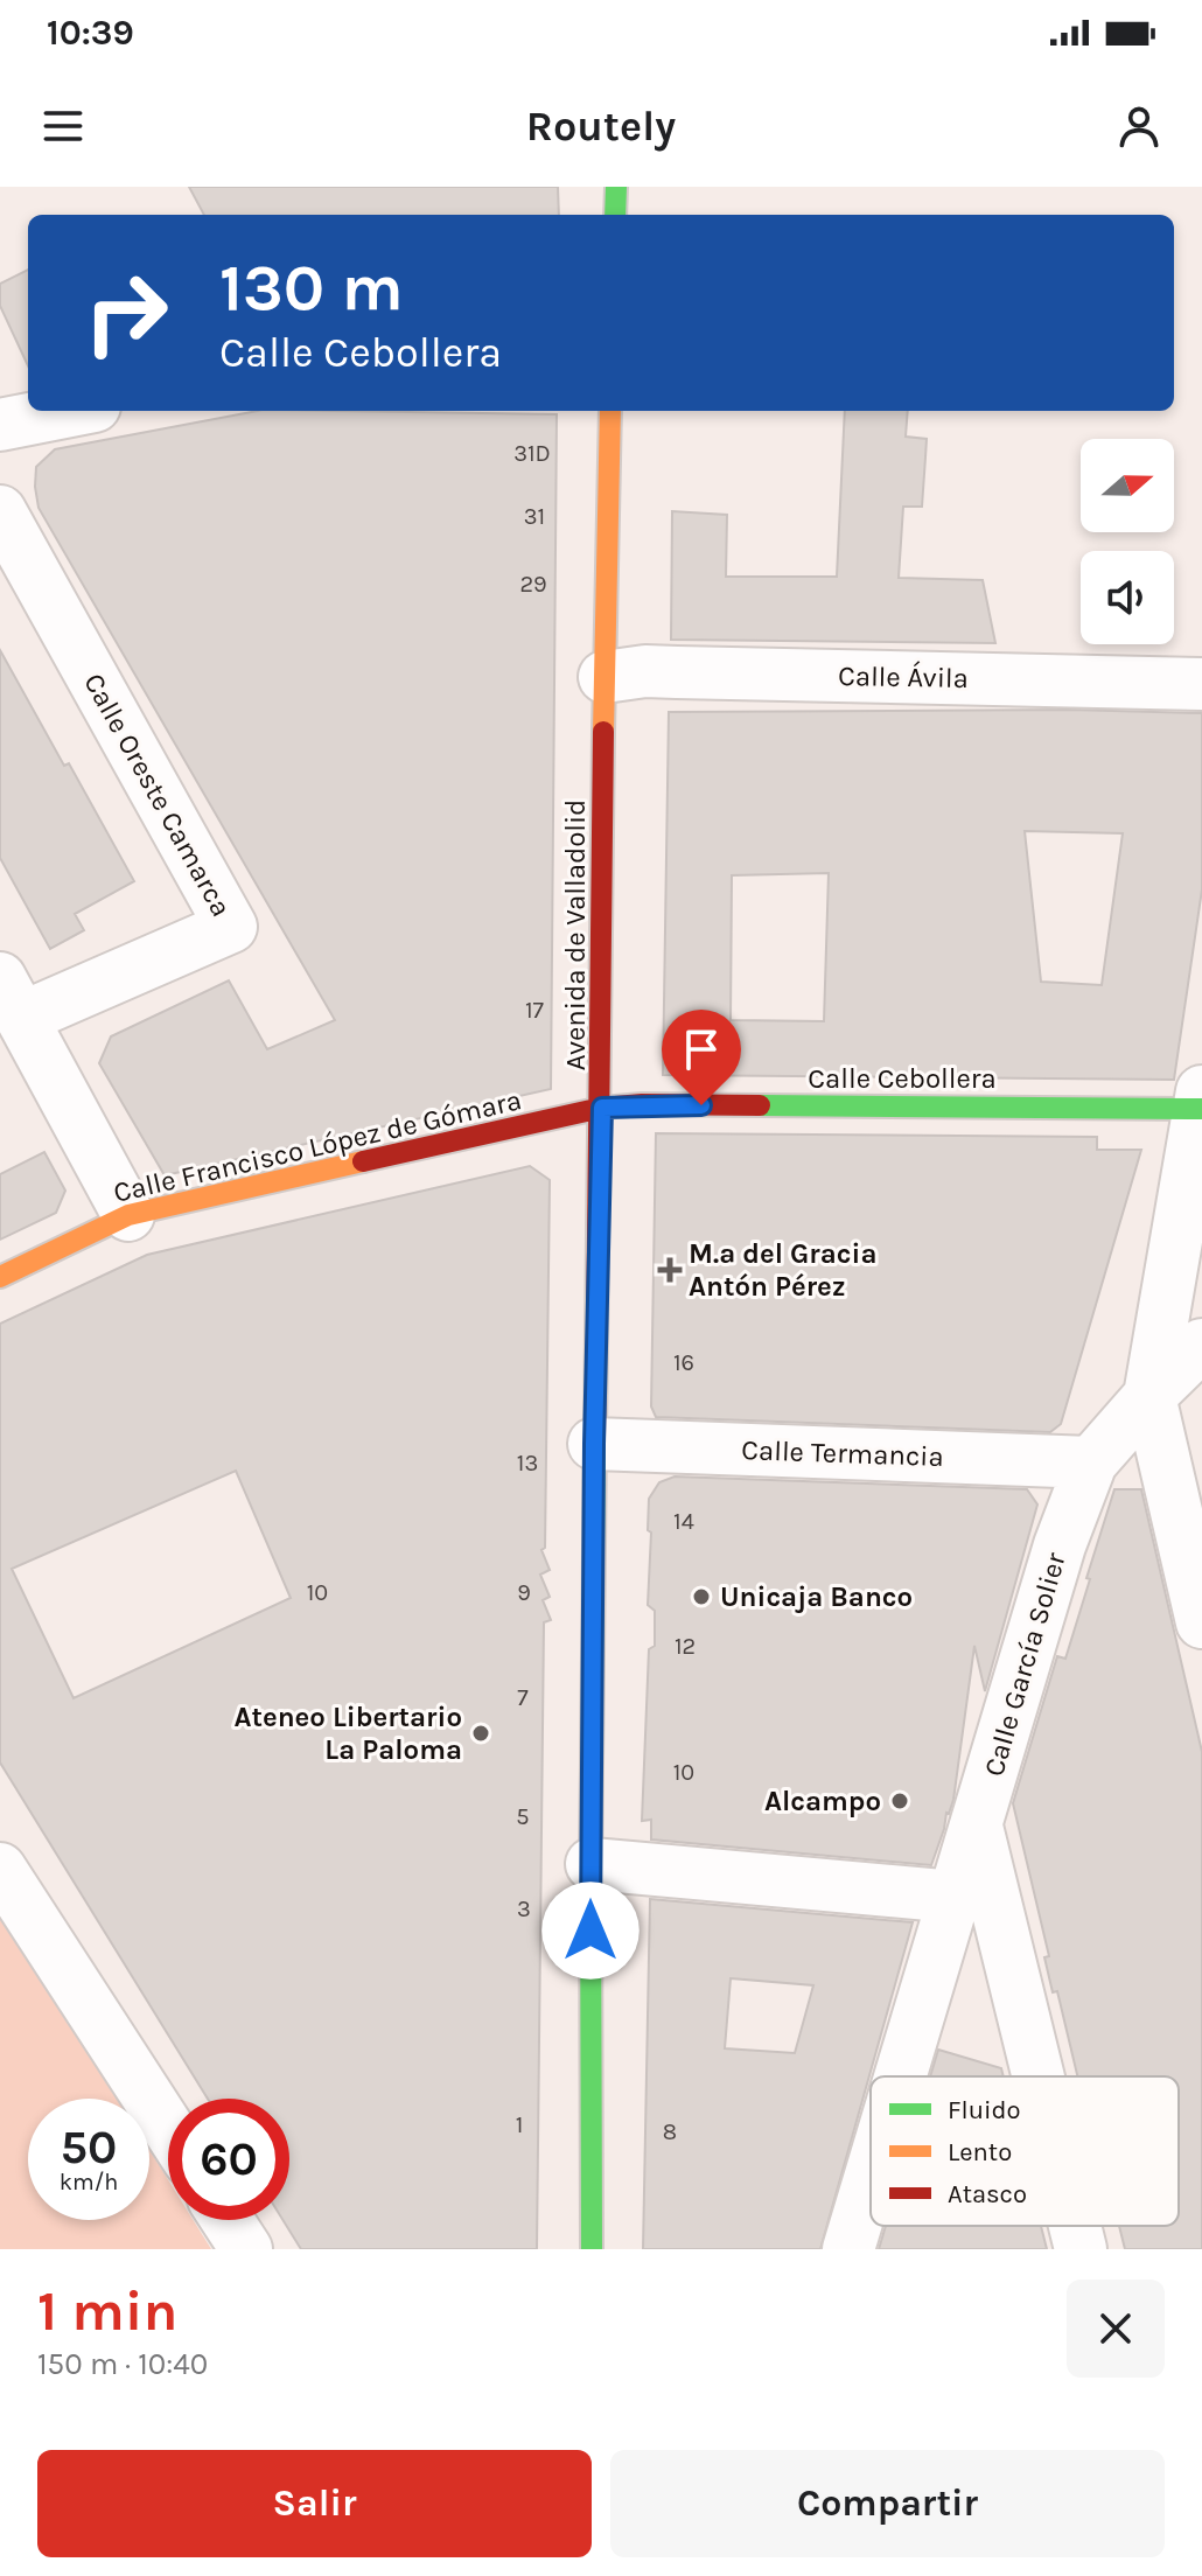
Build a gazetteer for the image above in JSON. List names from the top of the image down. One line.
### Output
{"streets":{"main road":["Avenida de Valladolid","Calle Cebollera","Calle Francisco López de Gómara"],"street":["Calle Ávila","Calle Oreste Camarca","Calle Termancia","Calle García Solier"]},"crossings":[["Calle Ávila","Avenida de Valladolid"],["Avenida de Valladolid","Calle Cebollera"],["Avenida de Valladolid","Calle Francisco López de Gómara"],["Avenida de Valladolid","Calle Termancia"],["Calle Cebollera","Calle Francisco López de Gómara"],["Calle Termancia","Calle García Solier"]],"places":{"health":["M.ª del Gracia Antón Pérez"],"other":["Unicaja Banco","Ateneo Libertario La Paloma","Alcampo"]},"house_numbers":["31D","31","29","17","16","13","14","10","9","12","7","10","5","3","1","8"],"legend":["Fluido","Lento","Atasco"],"north":"right","page":{"status":"10:39","header":"Routely","turn":["130 m","Calle Cebollera"],"speed":"50 km/h","limit":"60","heading":["1 min","150 m · 10:40"],"buttons":["Salir","Compartir"]}}
